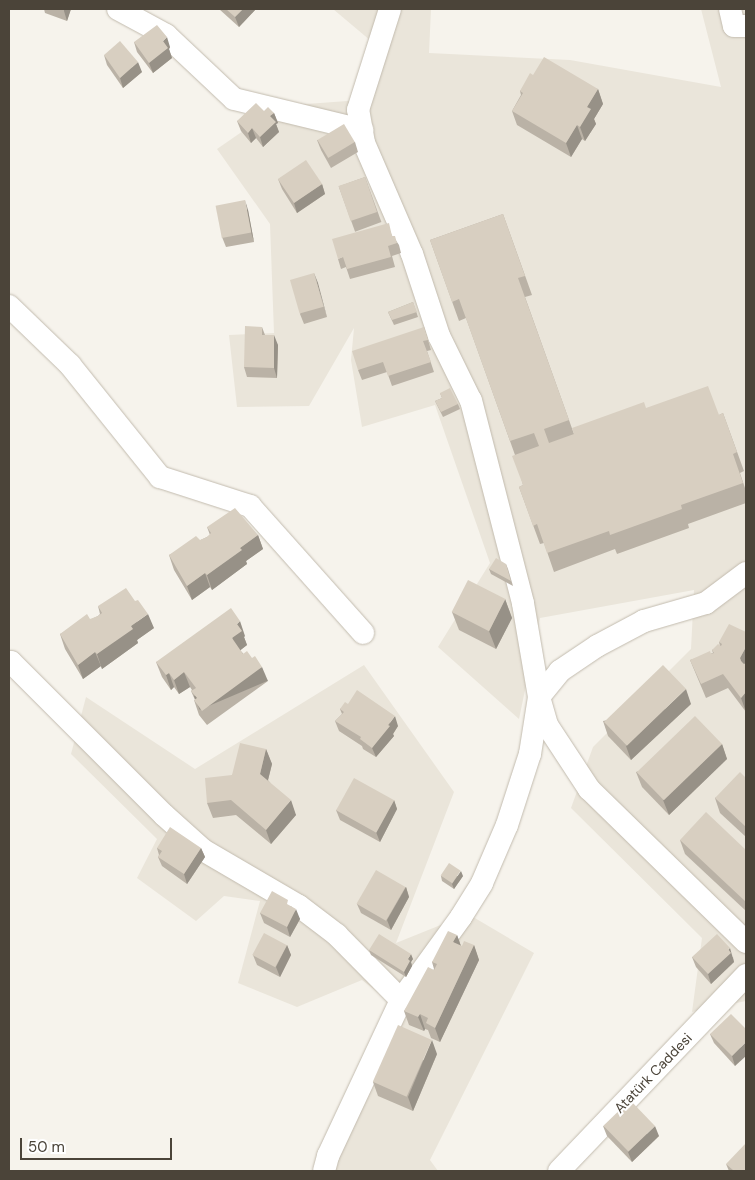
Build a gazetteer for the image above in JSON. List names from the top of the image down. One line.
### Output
{"streets":{"street":["Atatürk Caddesi"]},"scale_bar":"50 m"}
